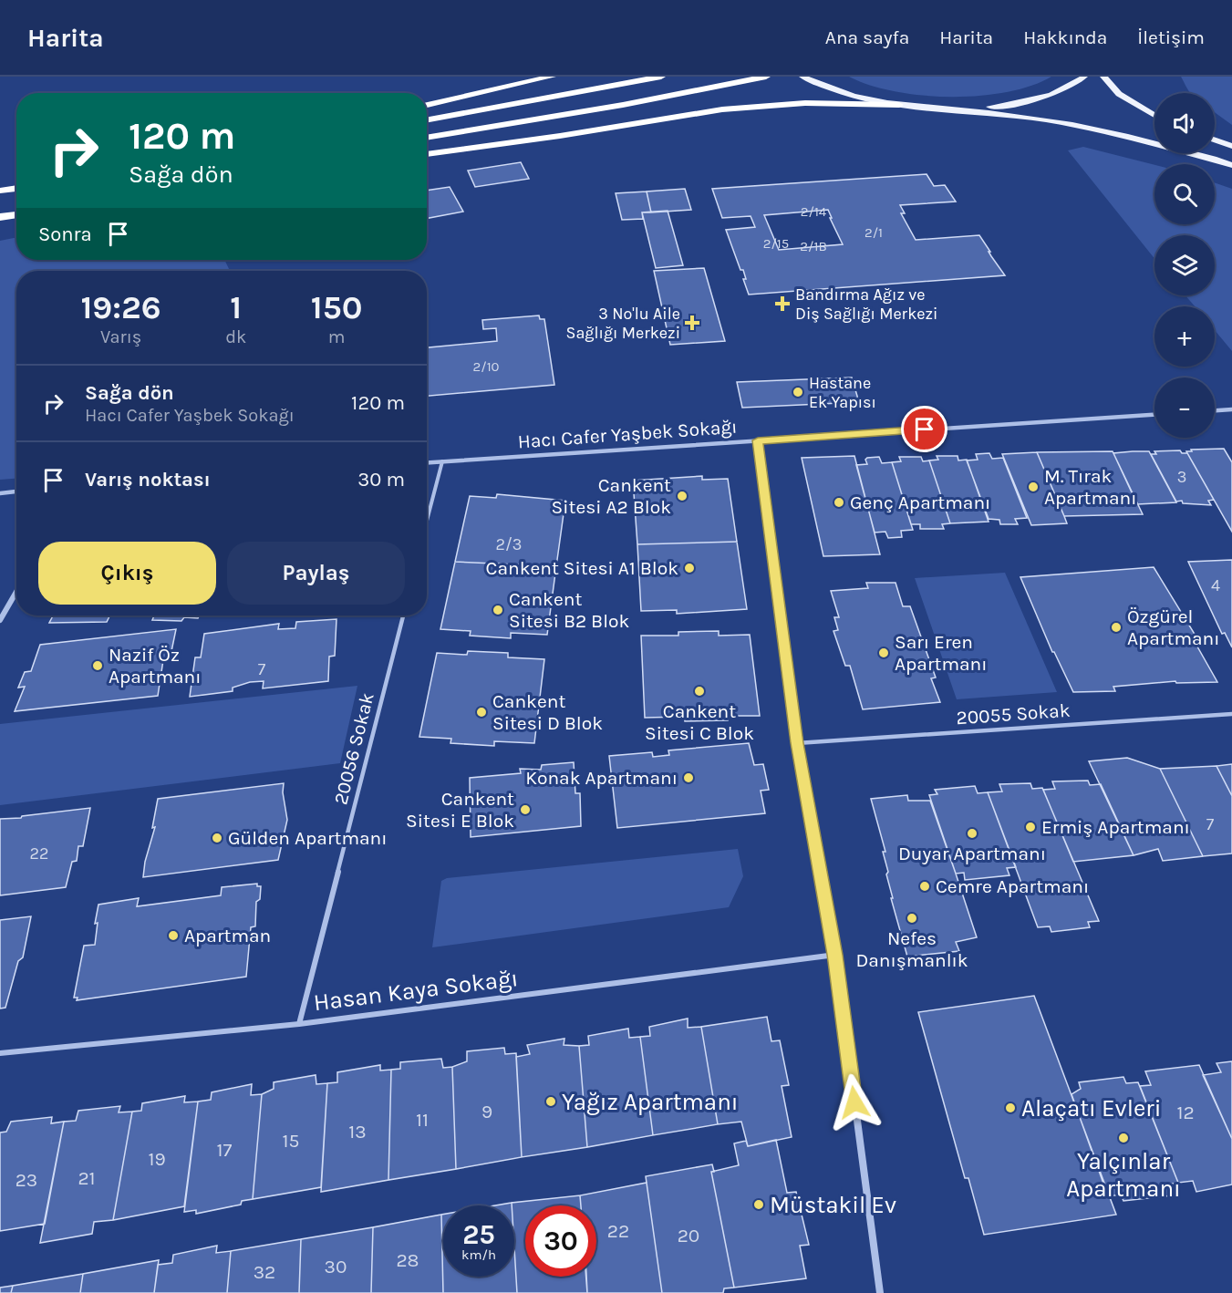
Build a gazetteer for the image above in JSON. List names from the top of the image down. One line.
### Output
{"streets":{"street":["Hacı Cafer Yaşbek Sokağı"],"lane":["20055 Sokak","20056 Sokak","Hasan Kaya Sokağı"]},"crossings":[["20056 Sokak","Hasan Kaya Sokağı"]],"places":{"health":["Bandırma Ağız ve Diş Sağlığı Merkezi","3 No'lu Aile Sağlığı Merkezi"],"other":["Hastane Ek Yapısı","M. Tırak Apartmanı","Cankent Sitesi A2 Blok","Genç Apartmanı","Cankent Sitesi A1 Blok","Cankent Sitesi B2 Blok","Özgürel Apartmanı","Sarı Eren Apartmanı","Nazif Öz Apartmanı","Cankent Sitesi C Blok","Cankent Sitesi D Blok","Konak Apartmanı","Cankent Sitesi E Blok","Ermiş Apartmanı","Duyar Apartmanı","Gülden Apartmanı","Cemre Apartmanı","Nefes Danışmanlık","Apartman","Yağız Apartmanı","Alaçatı Evleri","Yalçınlar Apartmanı","Müstakil Ev"]},"house_numbers":["2/14","2/1","2/15","2/1B","2/10","3","2/3","4","7","7","22","9","12","11","13","15","17","19","21","23","22","20","28","30","32"],"page":{"header":"Harita","nav":["Ana sayfa","Harita","Hakkında","İletişim"],"map_buttons":["+","−"],"turn":["120 m","Sağa dön"],"then":"Sonra","eta":["19:26","Varış","1","dk","150","m"],"list":[{"name":"Sağa dön","note":"Hacı Cafer Yaşbek Sokağı","value":"120 m"},{"name":"Varış noktası","value":"30 m"}],"buttons":["Çıkış","Paylaş"],"speed":"25 km/h","limit":"30"}}
